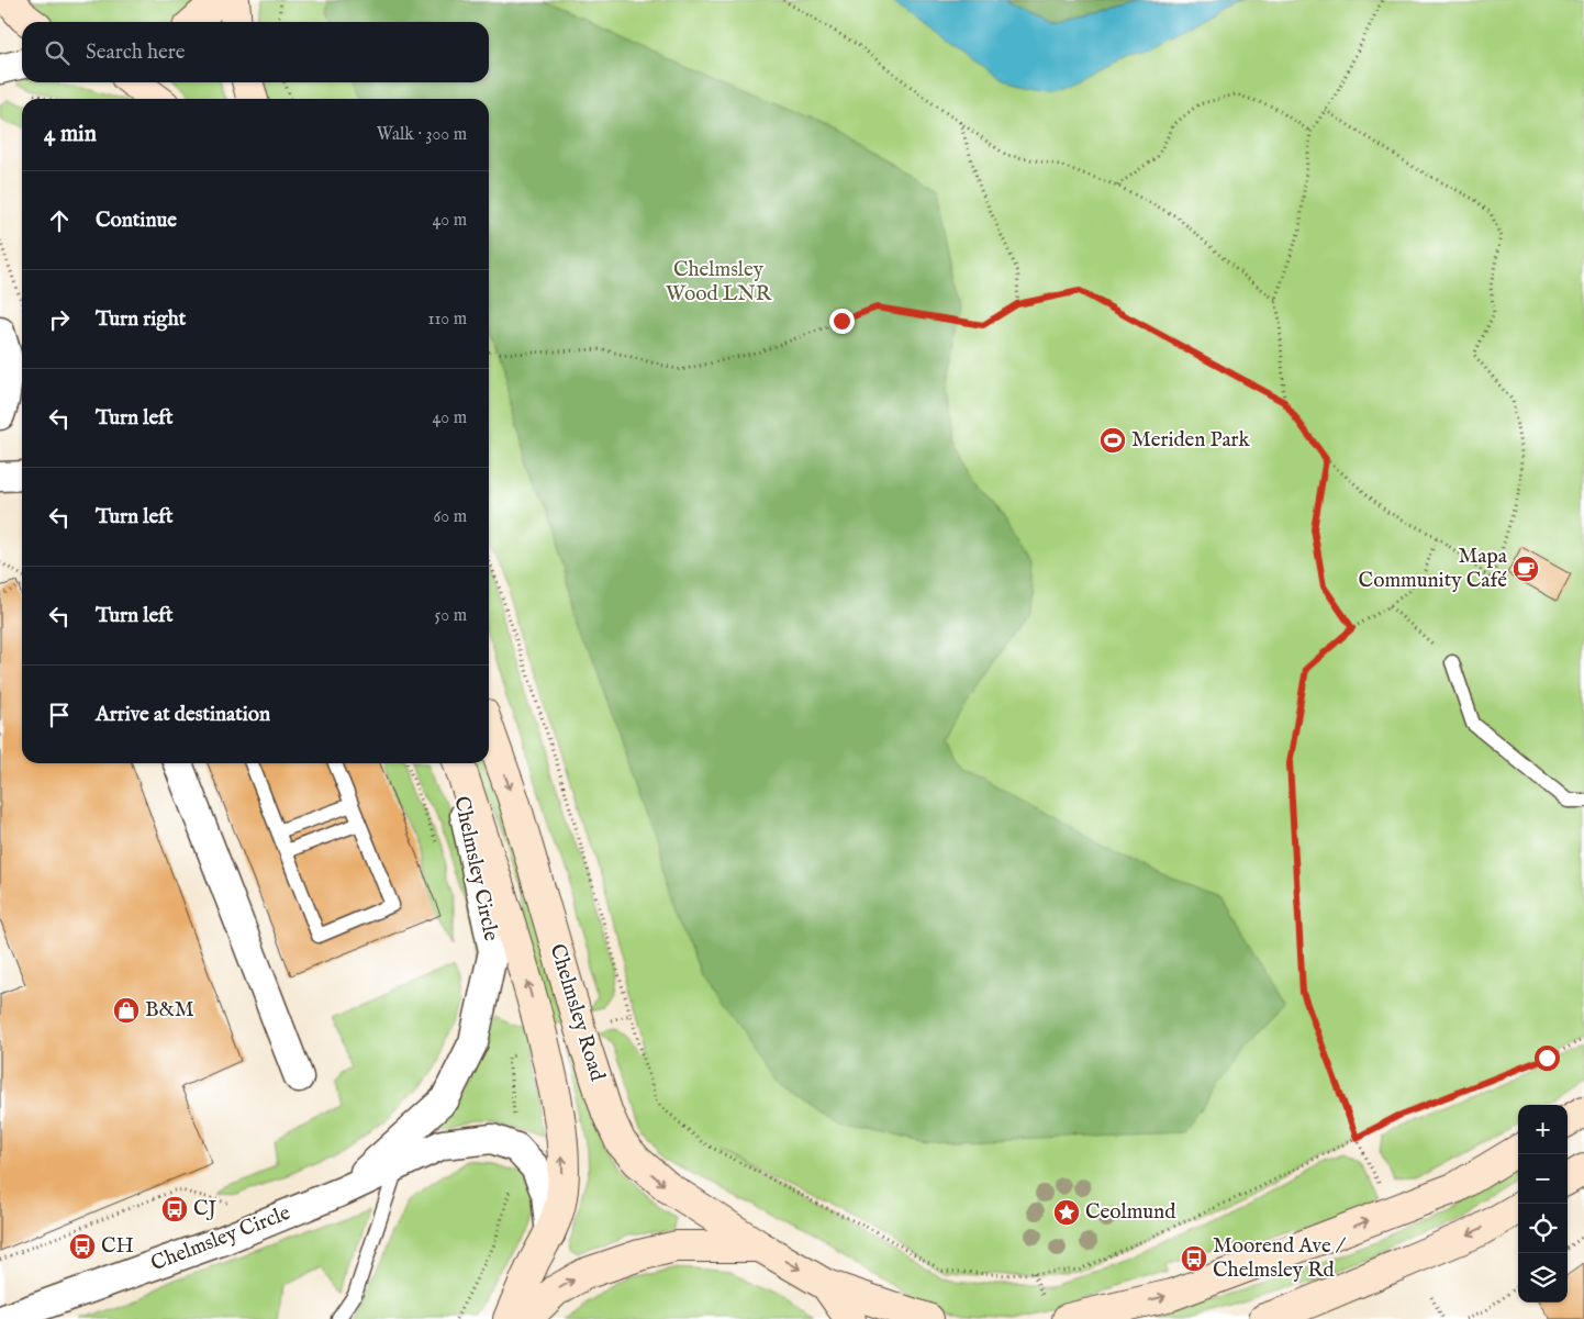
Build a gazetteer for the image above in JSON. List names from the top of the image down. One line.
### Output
{"streets":{"street":["Chelmsley Circle","Chelmsley Road"]},"crossings":[["Chelmsley Circle","Chelmsley Road"]],"parks":["Chelmsley Wood LNR"],"places":{"sports":["Meriden Park"],"cafe":["Mapa Community Café"],"shop":["B&M"],"bus stop":["CJ","CH","Moorend Ave / Chelmsley Rd"],"place":["Ceolmund"]},"page":{"search":"Search here","heading":["4 min","Walk · 300 m"],"list":[["Continue","40 m"],["Turn right","110 m"],["Turn left","40 m"],["Turn left","60 m"],["Turn left","50 m"],"Arrive at destination"],"map_buttons":["+","−"]}}
